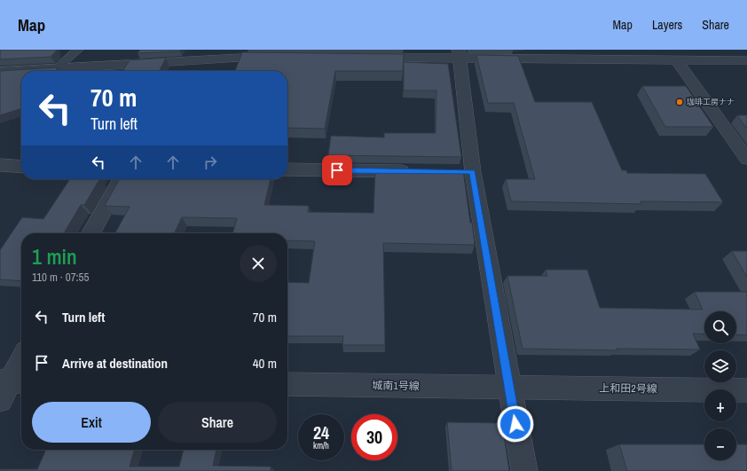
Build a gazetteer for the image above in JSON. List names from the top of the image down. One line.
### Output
{"streets":{"street":["城南1号線","上和田2号線"]},"crossings":[["城南1号線","上和田2号線"]],"places":["珈琲工房ナナ"],"page":{"header":"Map","nav":["Map","Layers","Share"],"turn":["70 m","Turn left"],"heading":["1 min","110 m · 07:55"],"list":[{"name":"Turn left","value":"70 m"},{"name":"Arrive at destination","value":"40 m"}],"map_buttons":["+","−"],"buttons":["Exit","Share"],"speed":"24 km/h","limit":"30"}}
